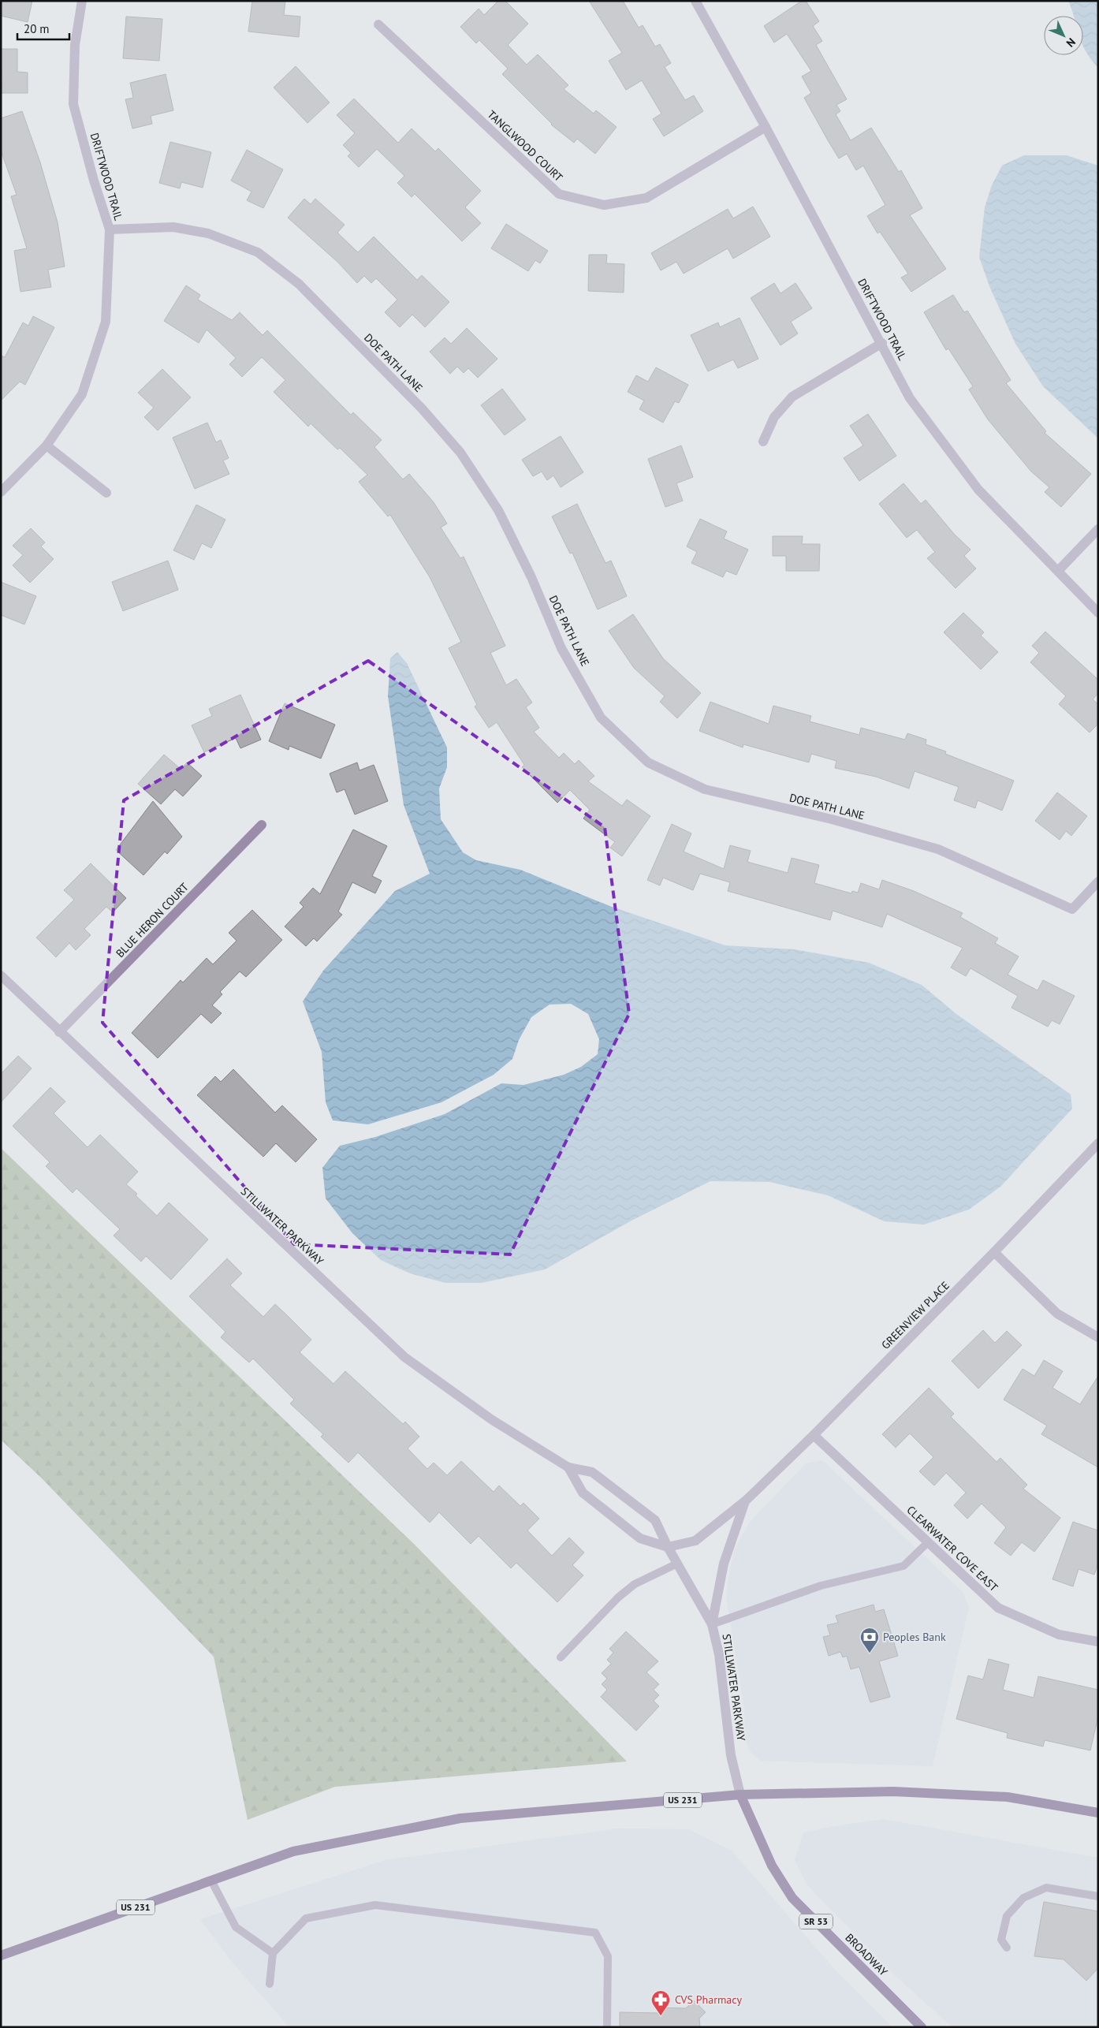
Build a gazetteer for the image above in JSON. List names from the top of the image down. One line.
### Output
{"streets":{"main road":["US 231","SR 53","BROADWAY"],"street":["TANGLWOOD COURT","DRIFTWOOD TRAIL","DOE PATH LANE","BLUE HERON COURT","STILLWATER PARKWAY","GREENVIEW PLACE","CLEARWATER COVE EAST"]},"crossings":[["TANGLWOOD COURT","DRIFTWOOD TRAIL"],["DRIFTWOOD TRAIL","DOE PATH LANE"],["BLUE HERON COURT","STILLWATER PARKWAY"],["STILLWATER PARKWAY","GREENVIEW PLACE"],["STILLWATER PARKWAY","US 231"],["STILLWATER PARKWAY","BROADWAY"],["GREENVIEW PLACE","CLEARWATER COVE EAST"],["US 231","BROADWAY"]],"places":{"bank":["Peoples Bank"],"pharmacy":["CVS Pharmacy"]},"scale_bar":"20 m","north":"bottom right"}
